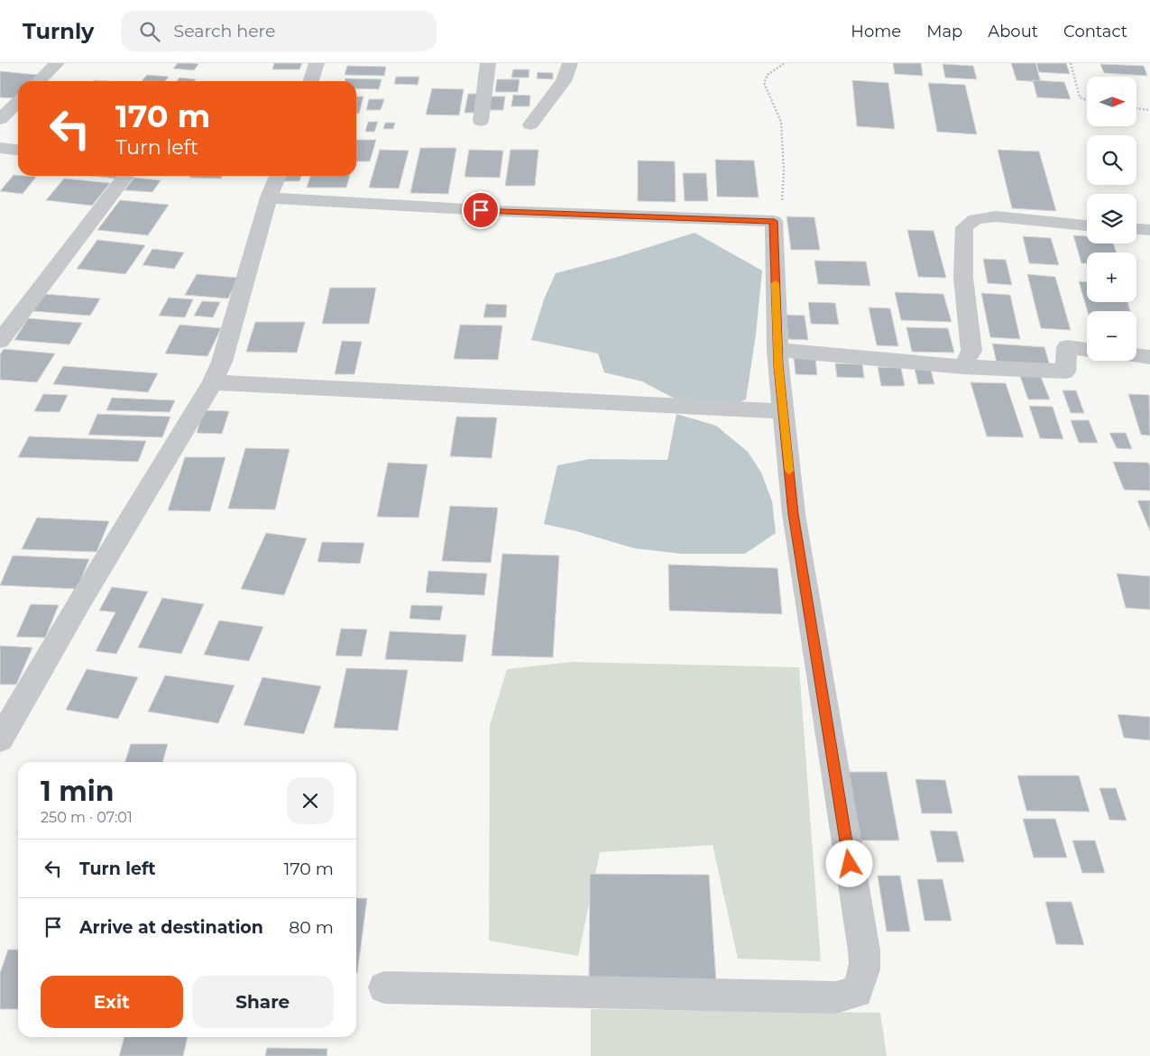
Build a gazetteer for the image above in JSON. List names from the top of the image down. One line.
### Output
{"north":"right","page":{"header":"Turnly","search":"Search here","nav":["Home","Map","About","Contact"],"map_buttons":["+","−"],"turn":["170 m","Turn left"],"heading":["1 min","250 m · 07:01"],"list":[{"name":"Turn left","value":"170 m"},{"name":"Arrive at destination","value":"80 m"}],"buttons":["Exit","Share"]}}
